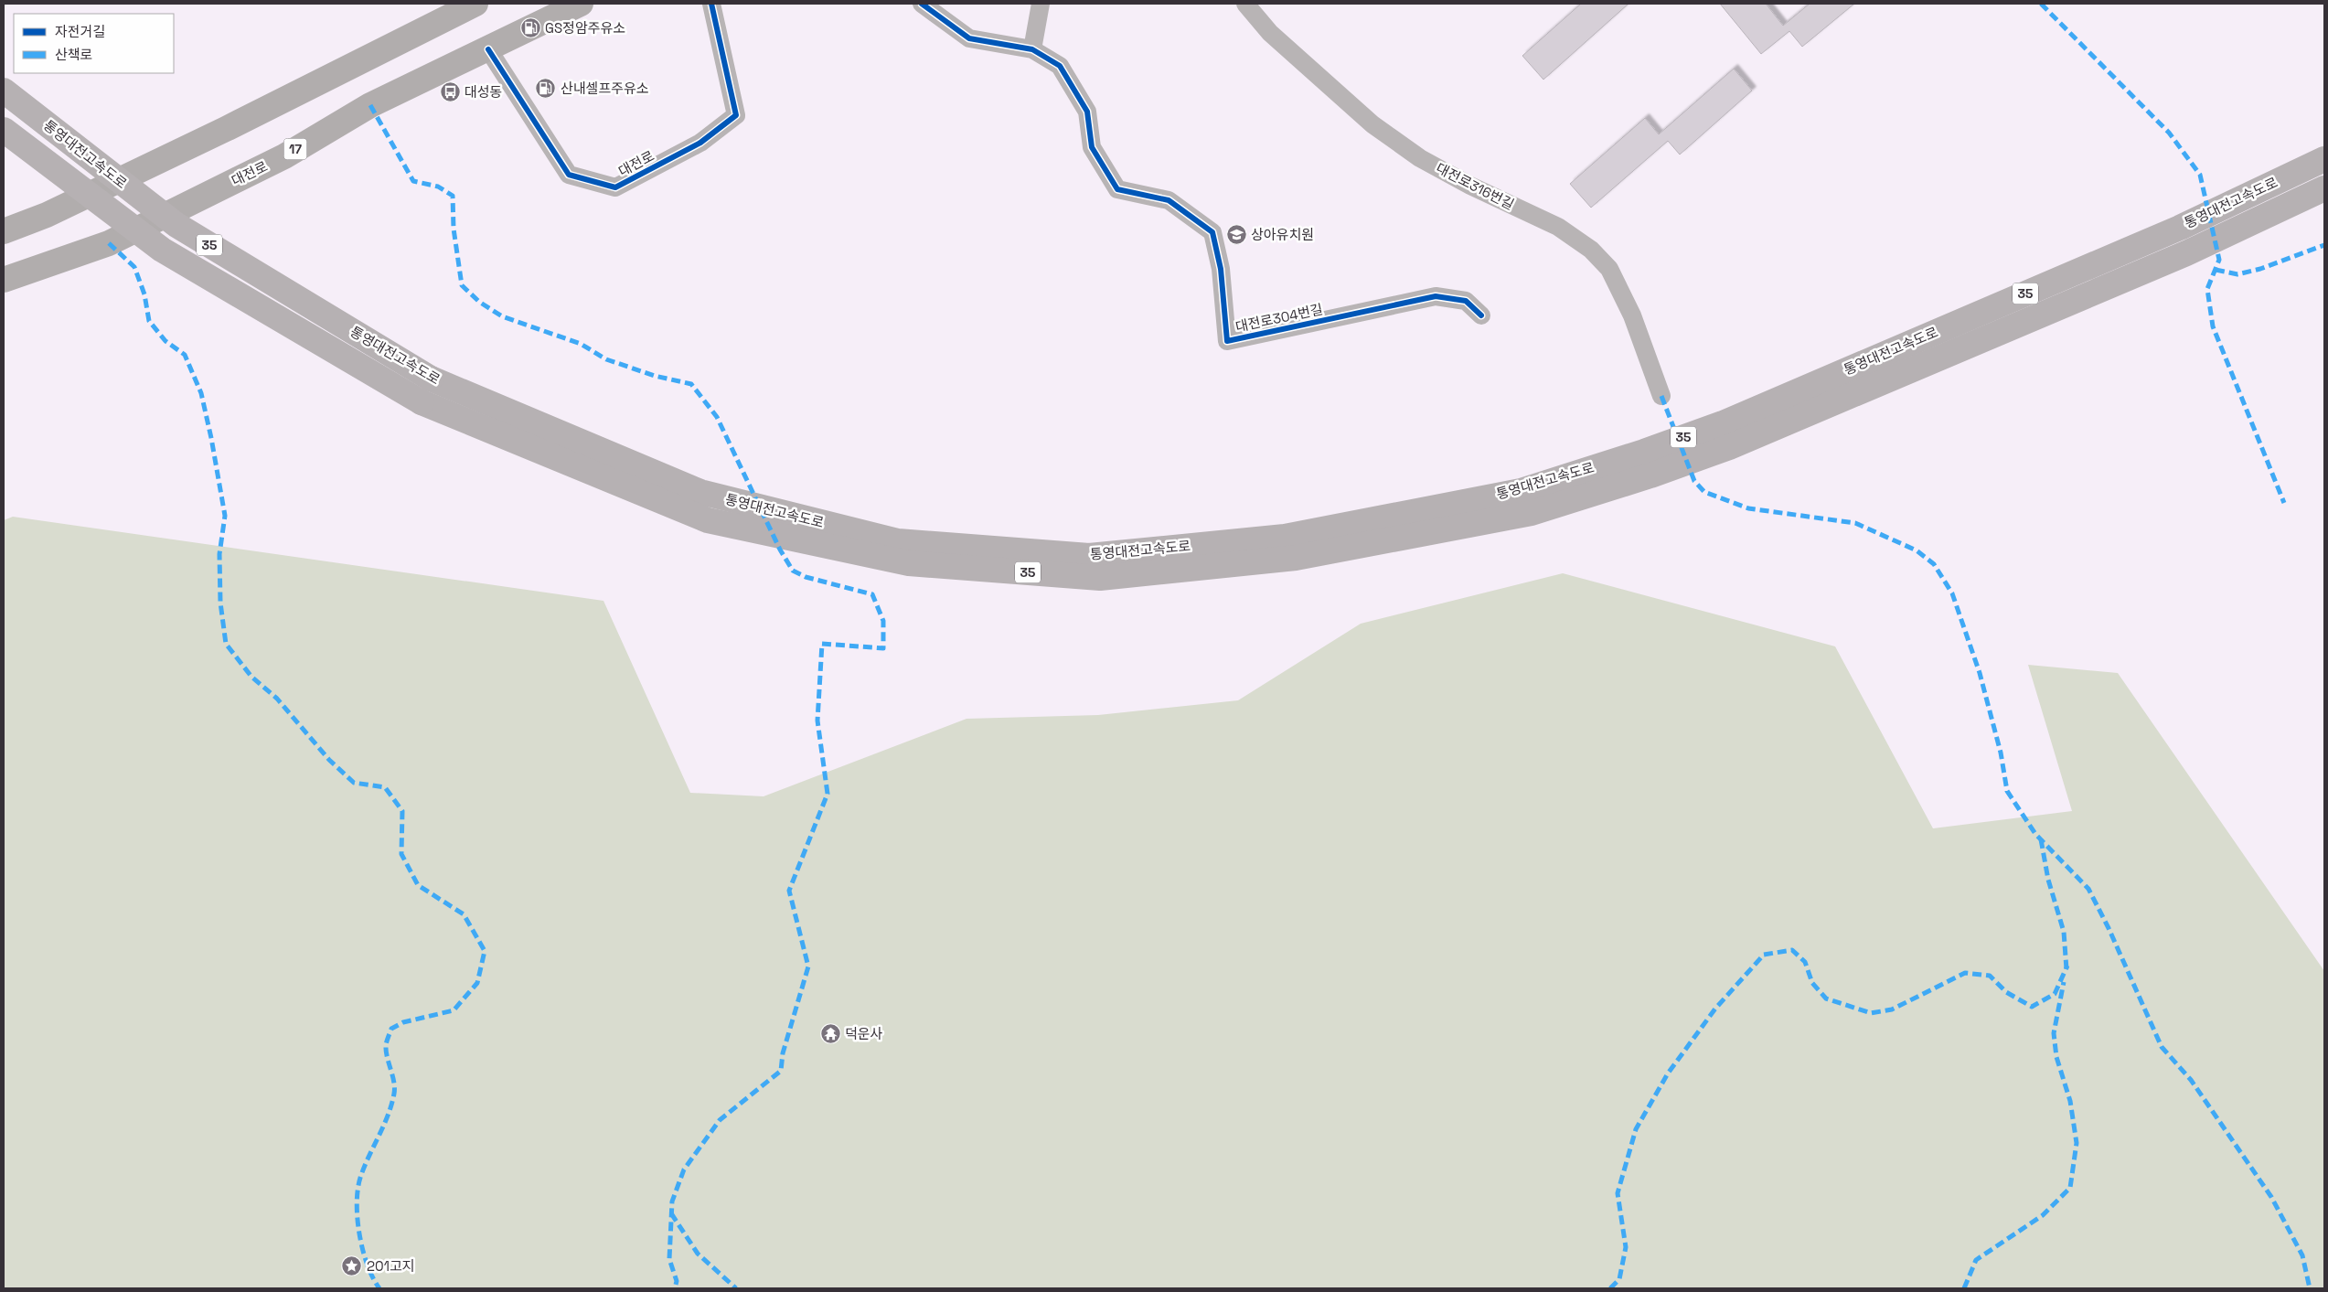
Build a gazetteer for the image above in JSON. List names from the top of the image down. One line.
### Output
{"streets":{"highway":["통영대전고속도로","35"],"main road":["17","대전로"],"street":["대전로316번길","대전로304번길"]},"places":{"fuel station":["GS정암주유소","산내셀프주유소"],"bus stop":["대성동"],"school or university":["상아유치원"],"temple":["덕운사"],"place":["201고지"]},"legend":["자전거길","산책로"]}
